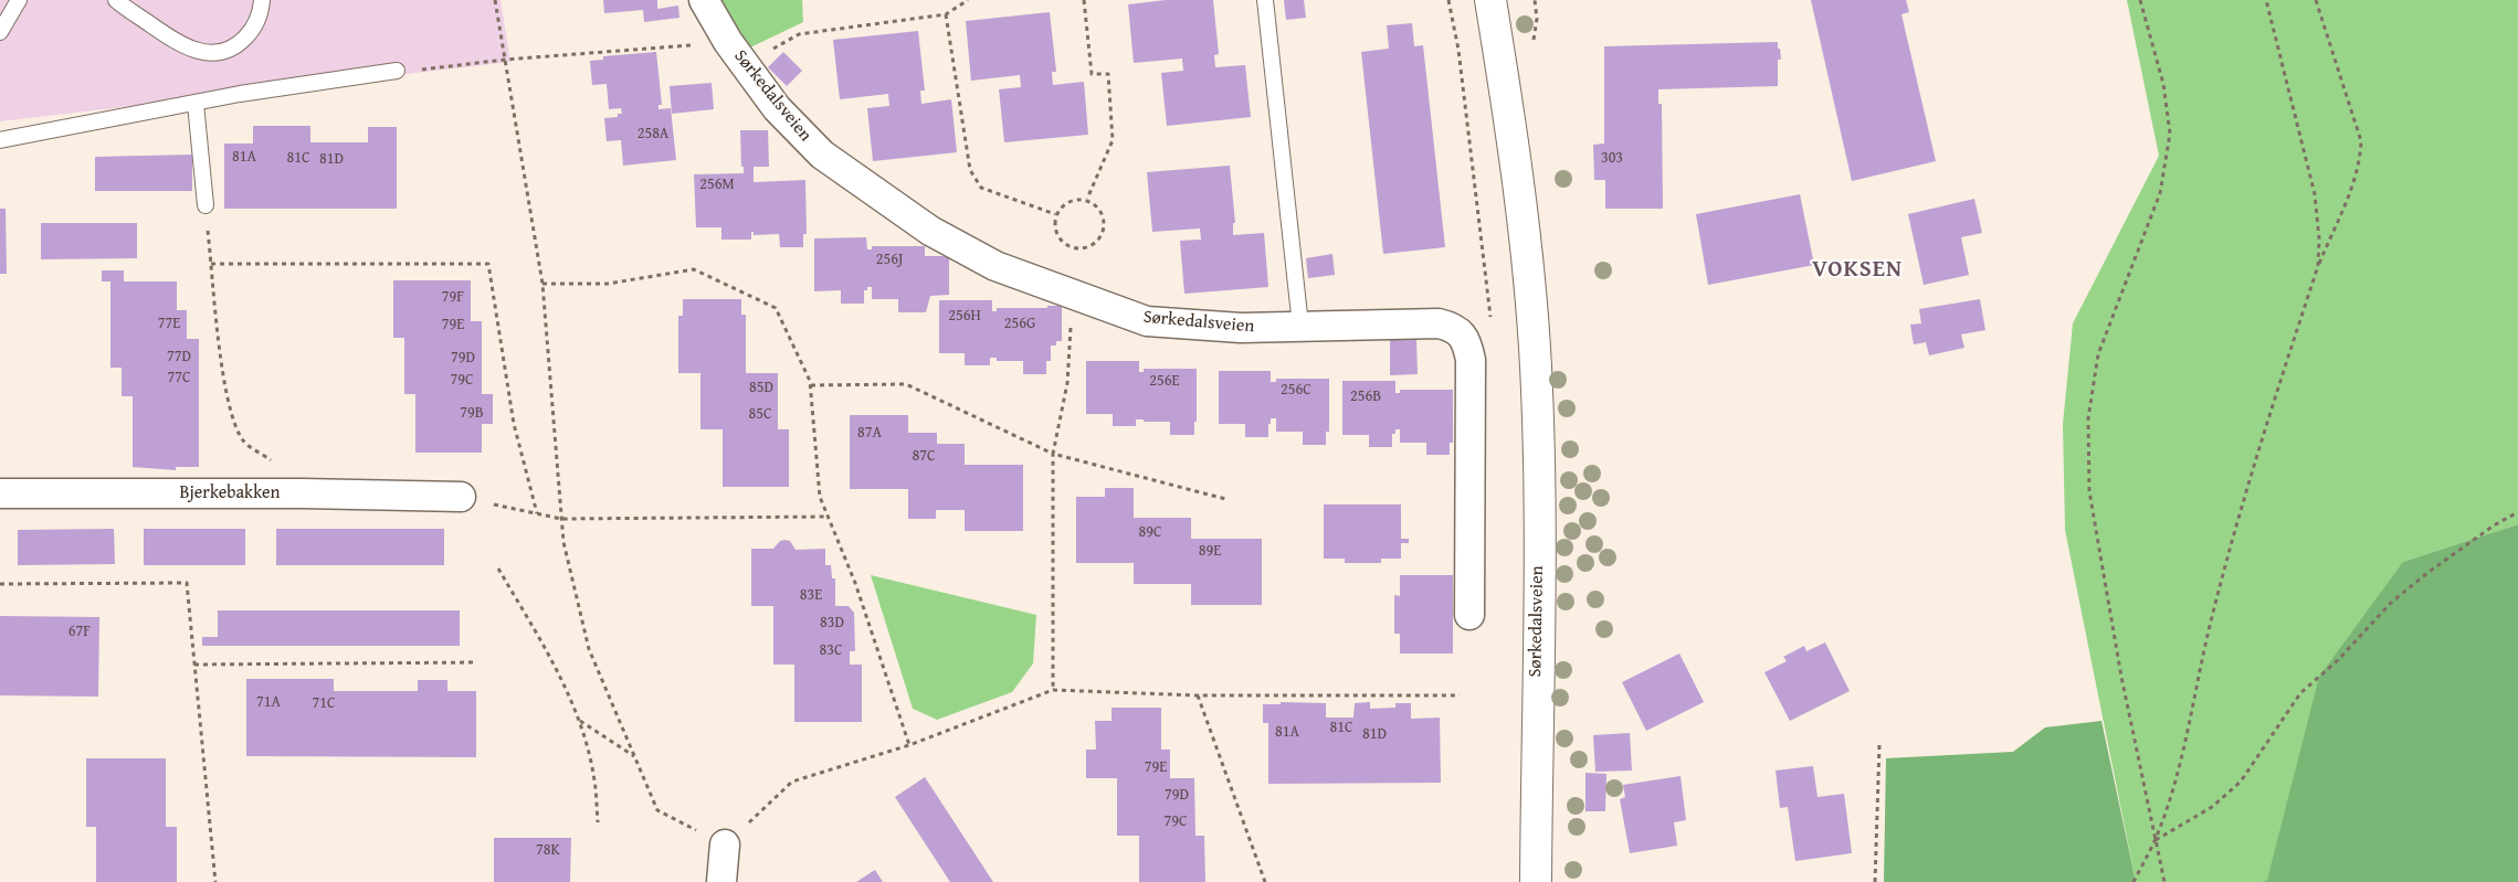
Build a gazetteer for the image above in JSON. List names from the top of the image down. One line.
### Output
{"streets":{"main road":["Sørkedalsveien"],"street":["Bjerkebakken"]},"districts":["VOKSEN"],"house_numbers":["258A","81A","81C","303","81D","256M","256J","79F","256H","77E","256G","79E","77D","79D","77C","79C","256E","85D","256C","256B","79B","85C","87A","87C","89C","89E","83E","83D","67F","83C","71A","71C","81C","81A","81D","79E","79D","79C","78K"]}
